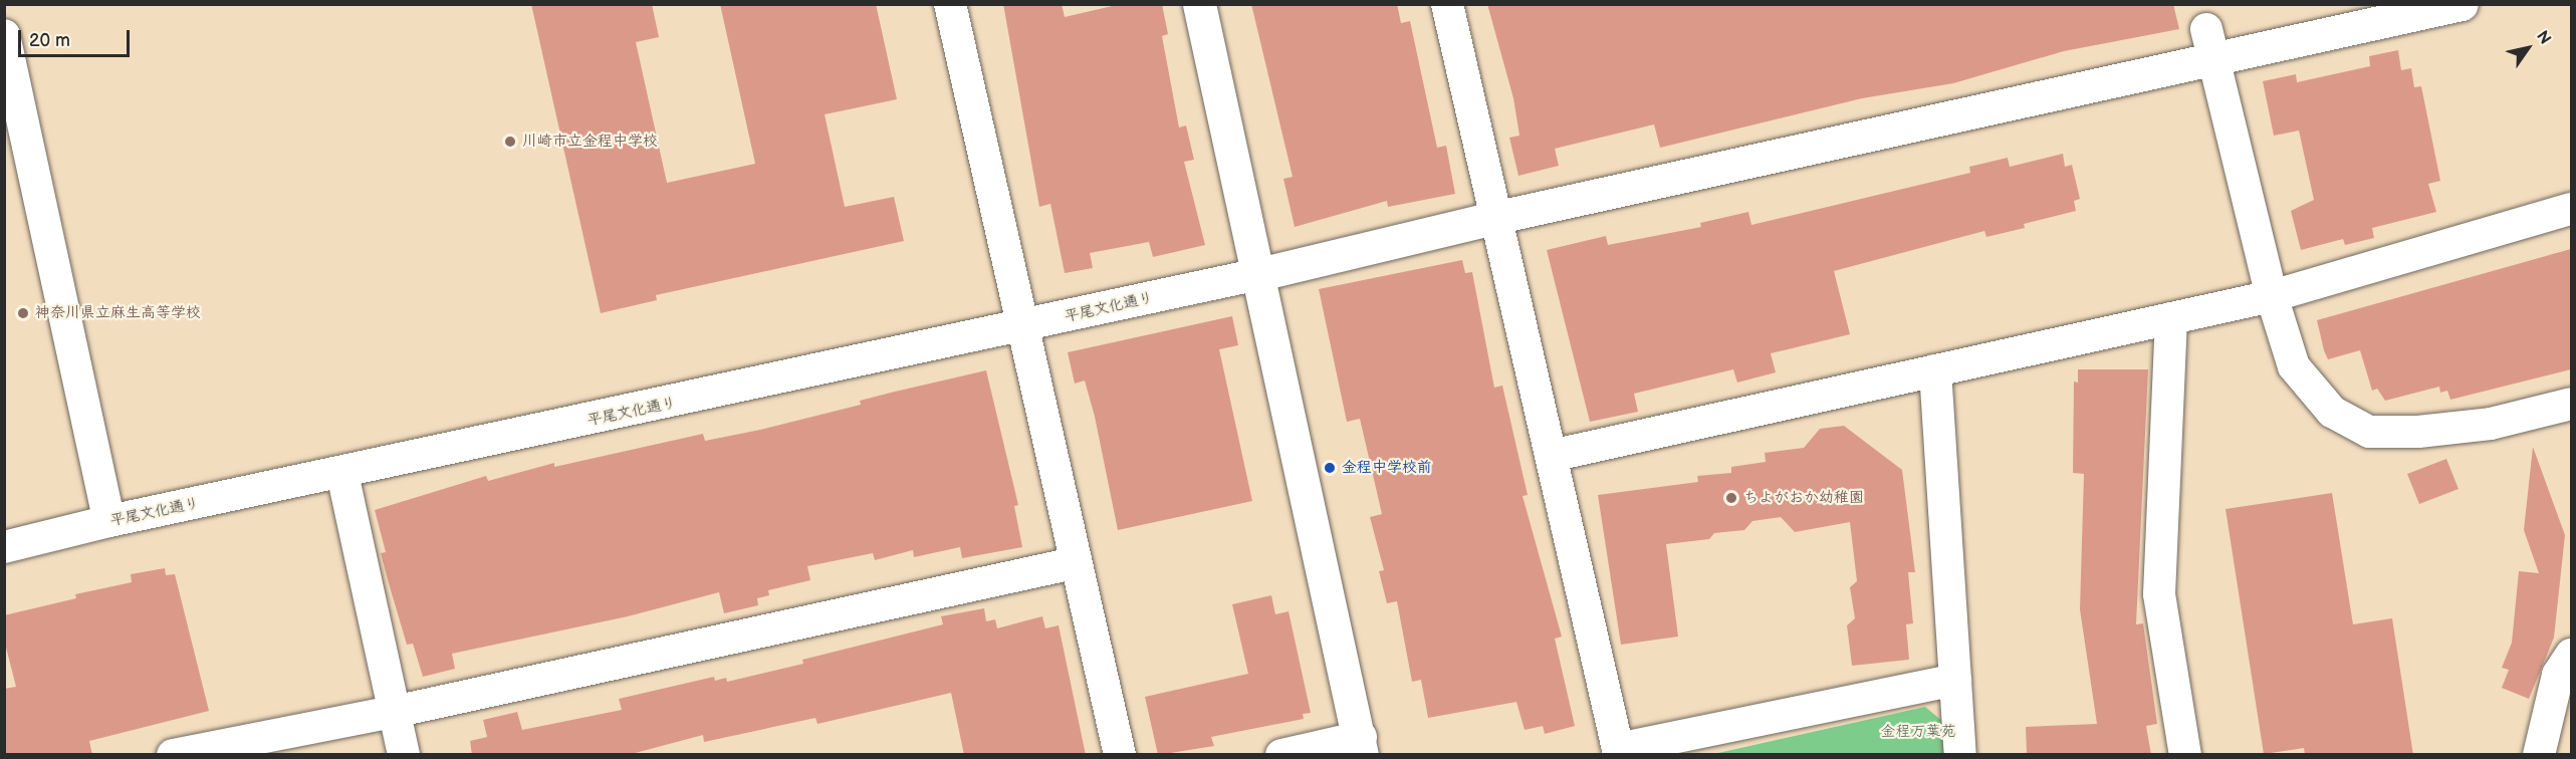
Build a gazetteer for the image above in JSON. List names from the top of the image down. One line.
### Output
{"streets":{"street":["平尾文化通り"]},"parks":["金程万葉苑"],"places":["川崎市立金程中学校","神奈川県立麻生高等学校","金程中学校前","ちよがおか幼稚園"],"scale_bar":"20 m","north":"top right"}
